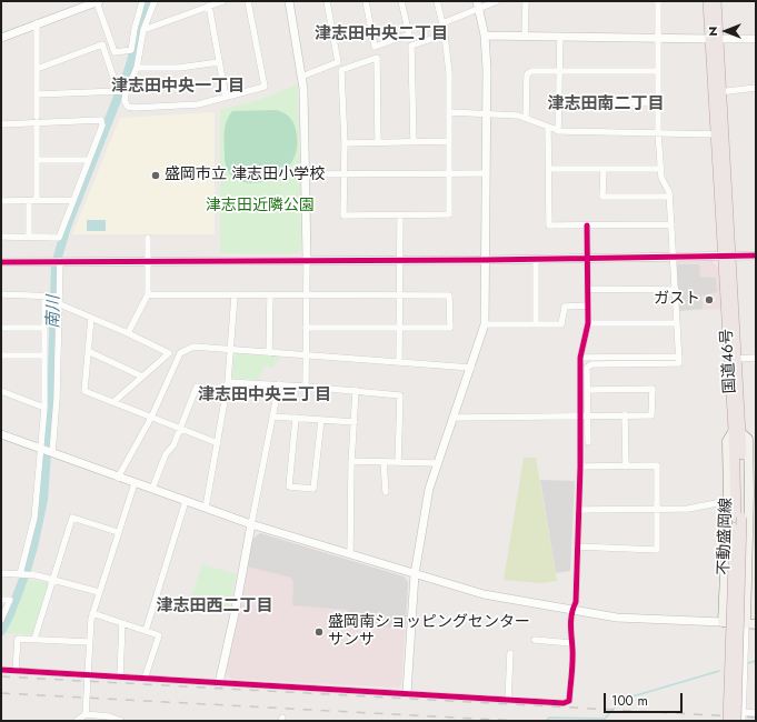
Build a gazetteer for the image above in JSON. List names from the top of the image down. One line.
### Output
{"streets":{"highway":["国道46号"],"main road":["不動盛岡線"]},"crossings":[["国道46号","不動盛岡線"]],"districts":["津志田中央二丁目","津志田中央一丁目","津志田南二丁目","津志田中央三丁目","津志田西二丁目"],"water":["南川"],"parks":["津志田近隣公園"],"places":["盛岡市立 津志田小学校","ガスト","盛岡南ショッピングセンター サンサ"],"scale_bar":"100 m","north":"left"}
